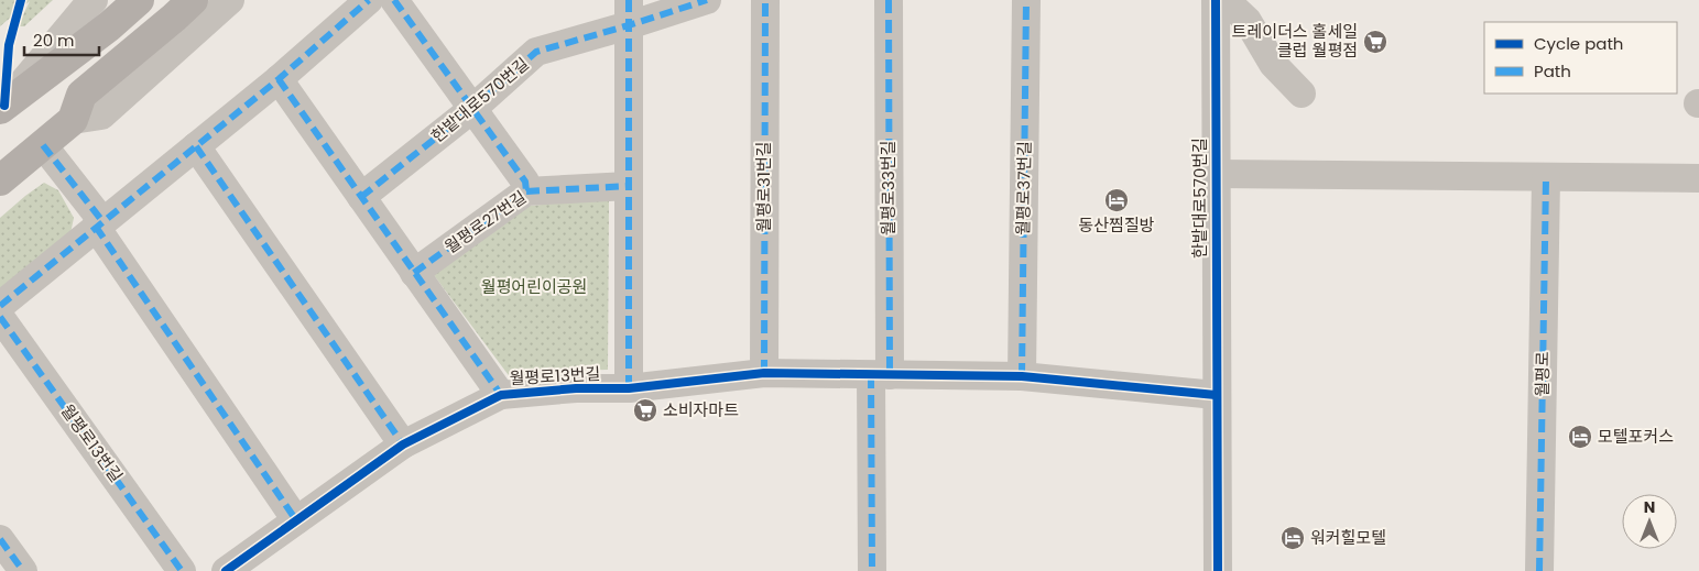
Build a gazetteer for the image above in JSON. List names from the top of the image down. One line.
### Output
{"streets":{"street":["한밭대로570번길","월평로31번길","월평로33번길","월평로37번길","월평로27번길","월평로","월평로13번길"]},"crossings":[["한밭대로570번길","월평로"],["한밭대로570번길","월평로13번길"],["월평로31번길","월평로13번길"],["월평로33번길","월평로13번길"],["월평로27번길","월평로13번길"]],"parks":["월평어린이공원"],"places":{"supermarket":["트레이더스 홀세일 클럽 월평점","소비자마트"],"hotel":["동산찜질방","모텔포커스","워커힐모텔"]},"legend":["Cycle path","Path"],"scale_bar":"20 m","north":"top"}
